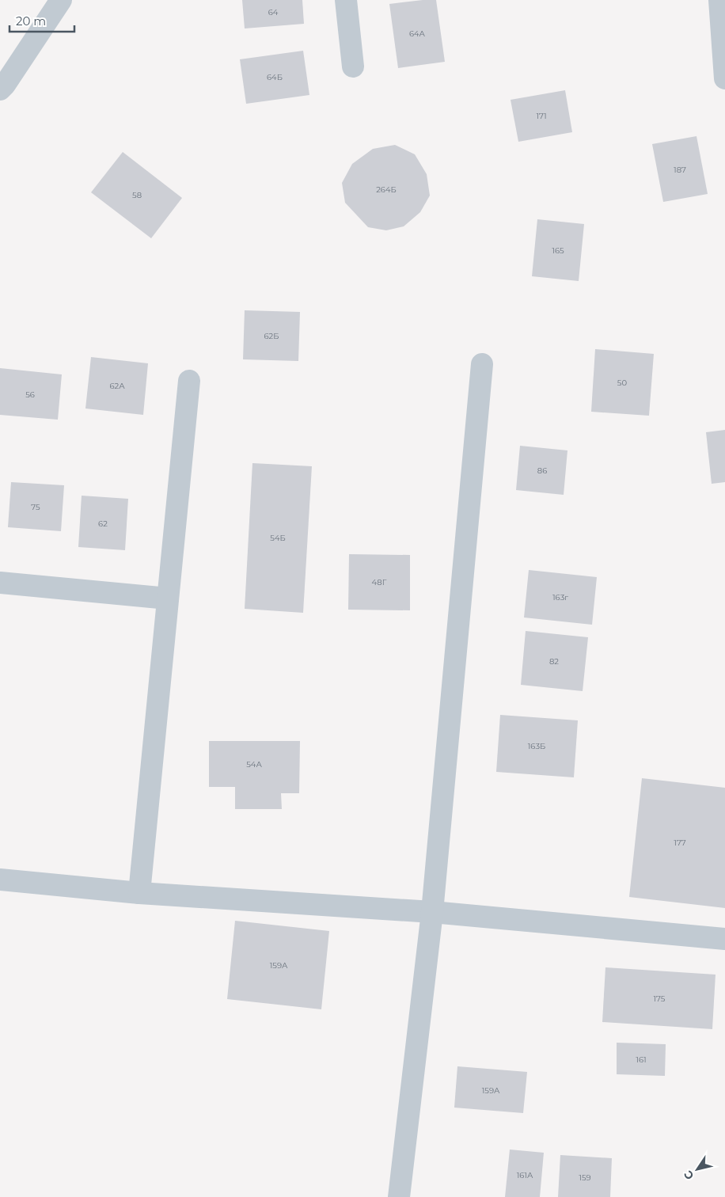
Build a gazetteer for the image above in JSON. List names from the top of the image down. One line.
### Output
{"house_numbers":["64","64А","64Б","171","187","264Б","58","165","62Б","50","62А","56","86","75","62","54Б","48Г","163г","82","163Б","54А","177","159А","175","161","159А","161А","159"],"scale_bar":"20 m","north":"bottom left"}
